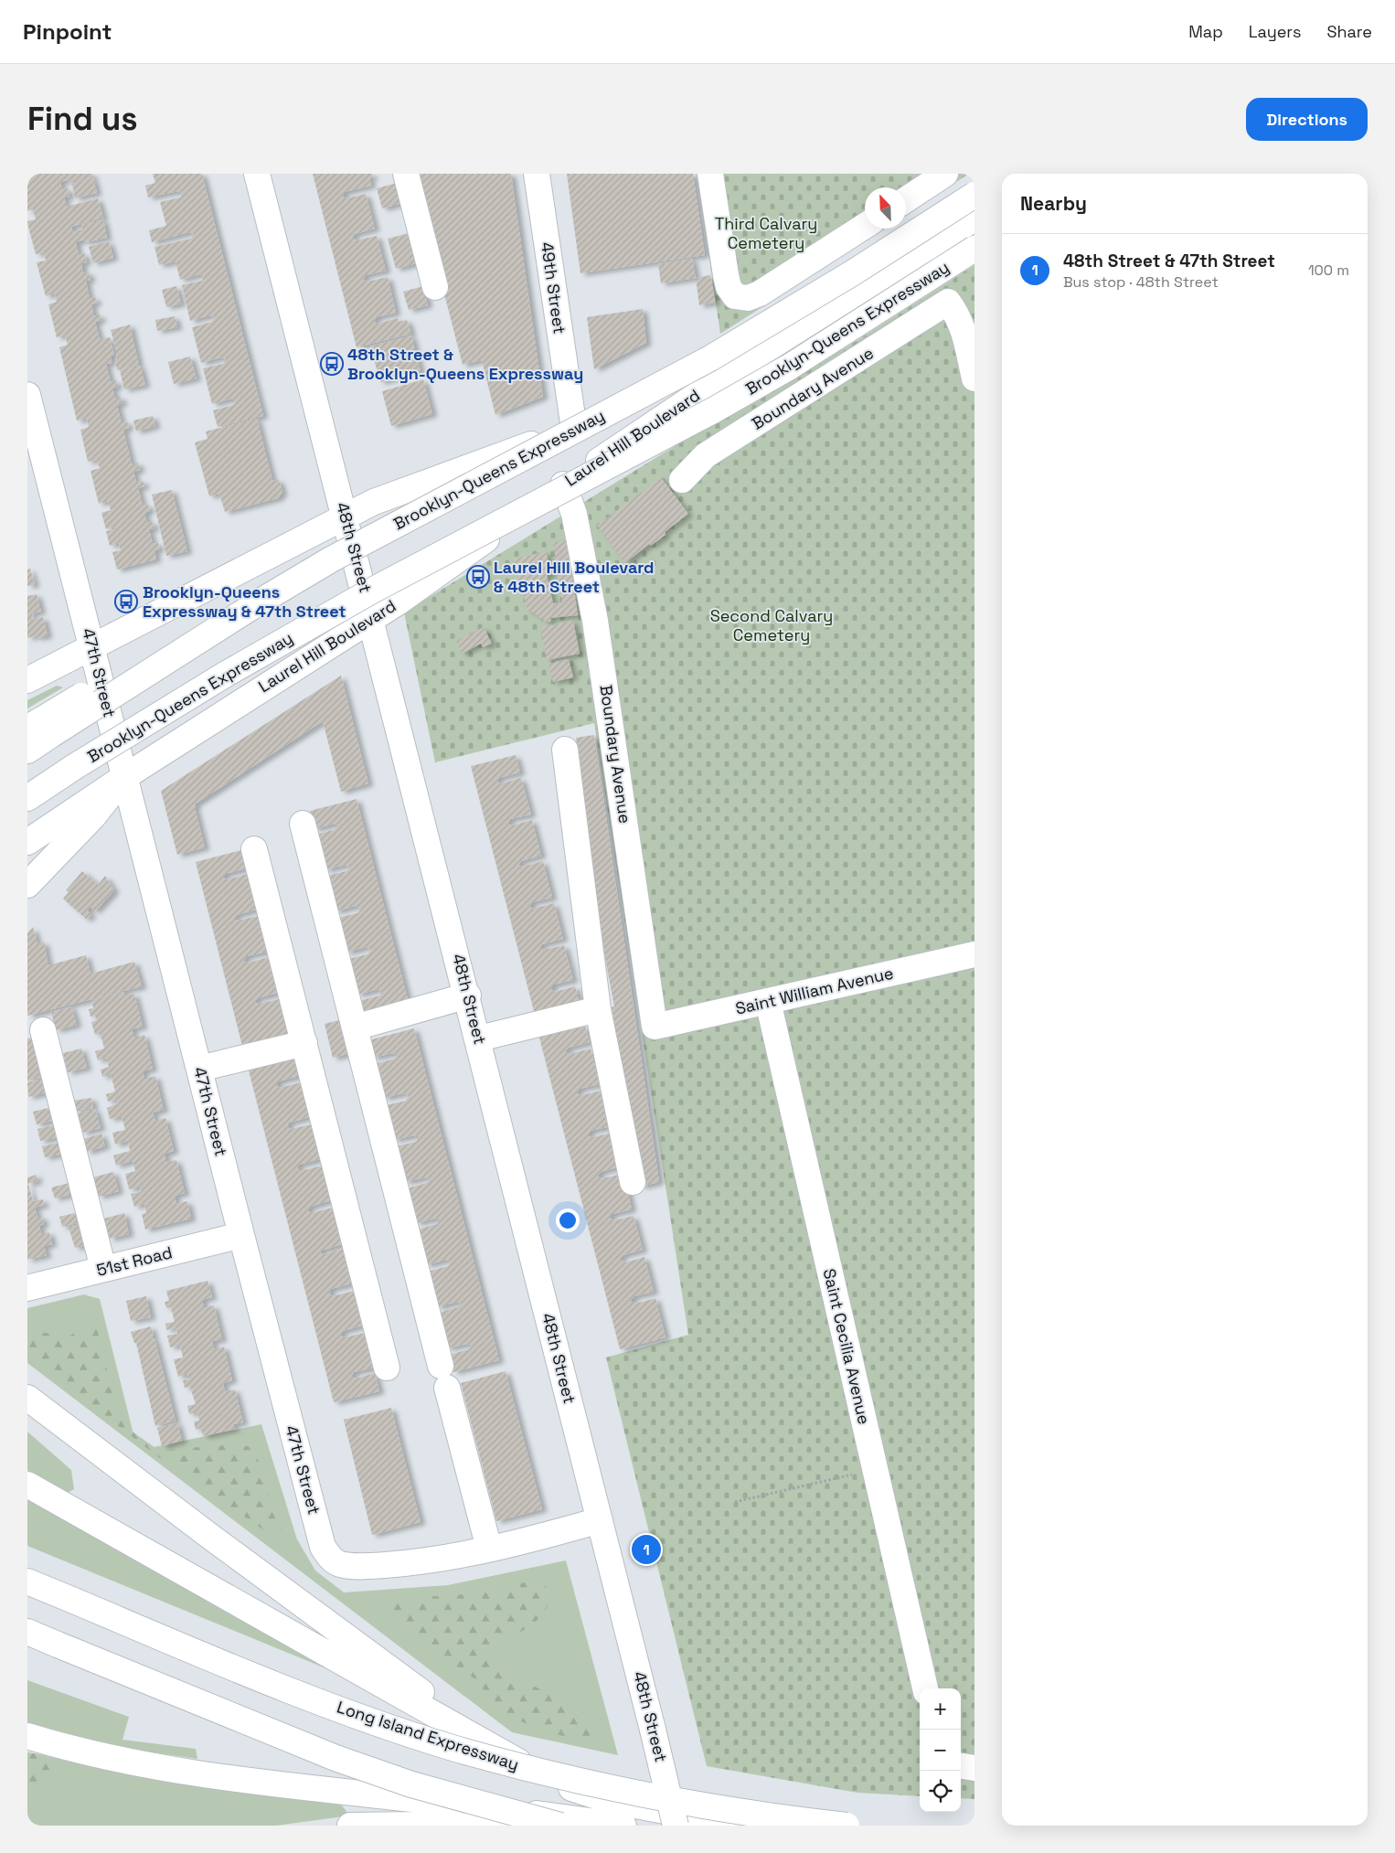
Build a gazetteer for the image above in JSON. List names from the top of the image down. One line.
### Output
{"streets":{"main road":["49th Street","Brooklyn-Queens Expressway","Boundary Avenue","Laurel Hill Boulevard","48th Street","47th Street","Saint William Avenue","51st Road","Saint Cecilia Avenue","Long Island Expressway"]},"crossings":[["49th Street","Laurel Hill Boulevard"],["Boundary Avenue","Laurel Hill Boulevard"],["Boundary Avenue","Saint William Avenue"],["Laurel Hill Boulevard","48th Street"],["Laurel Hill Boulevard","47th Street"],["48th Street","47th Street"],["47th Street","51st Road"],["Saint William Avenue","Saint Cecilia Avenue"]],"parks":["Third Calvary Cemetery","Second Calvary Cemetery"],"places":{"bus stop":["48th Street & Brooklyn-Queens Expressway","Laurel Hill Boulevard & 48th Street","Brooklyn-Queens Expressway & 47th Street"]},"north":"top left","page":{"header":"Pinpoint","nav":["Map","Layers","Share"],"buttons":"Directions","title":"Find us","heading":"Nearby","list":[{"mark":"1","name":"48th Street & 47th Street","note":"Bus stop · 48th Street","value":"100 m"}],"pins":"1","map_buttons":["+","−"]}}
